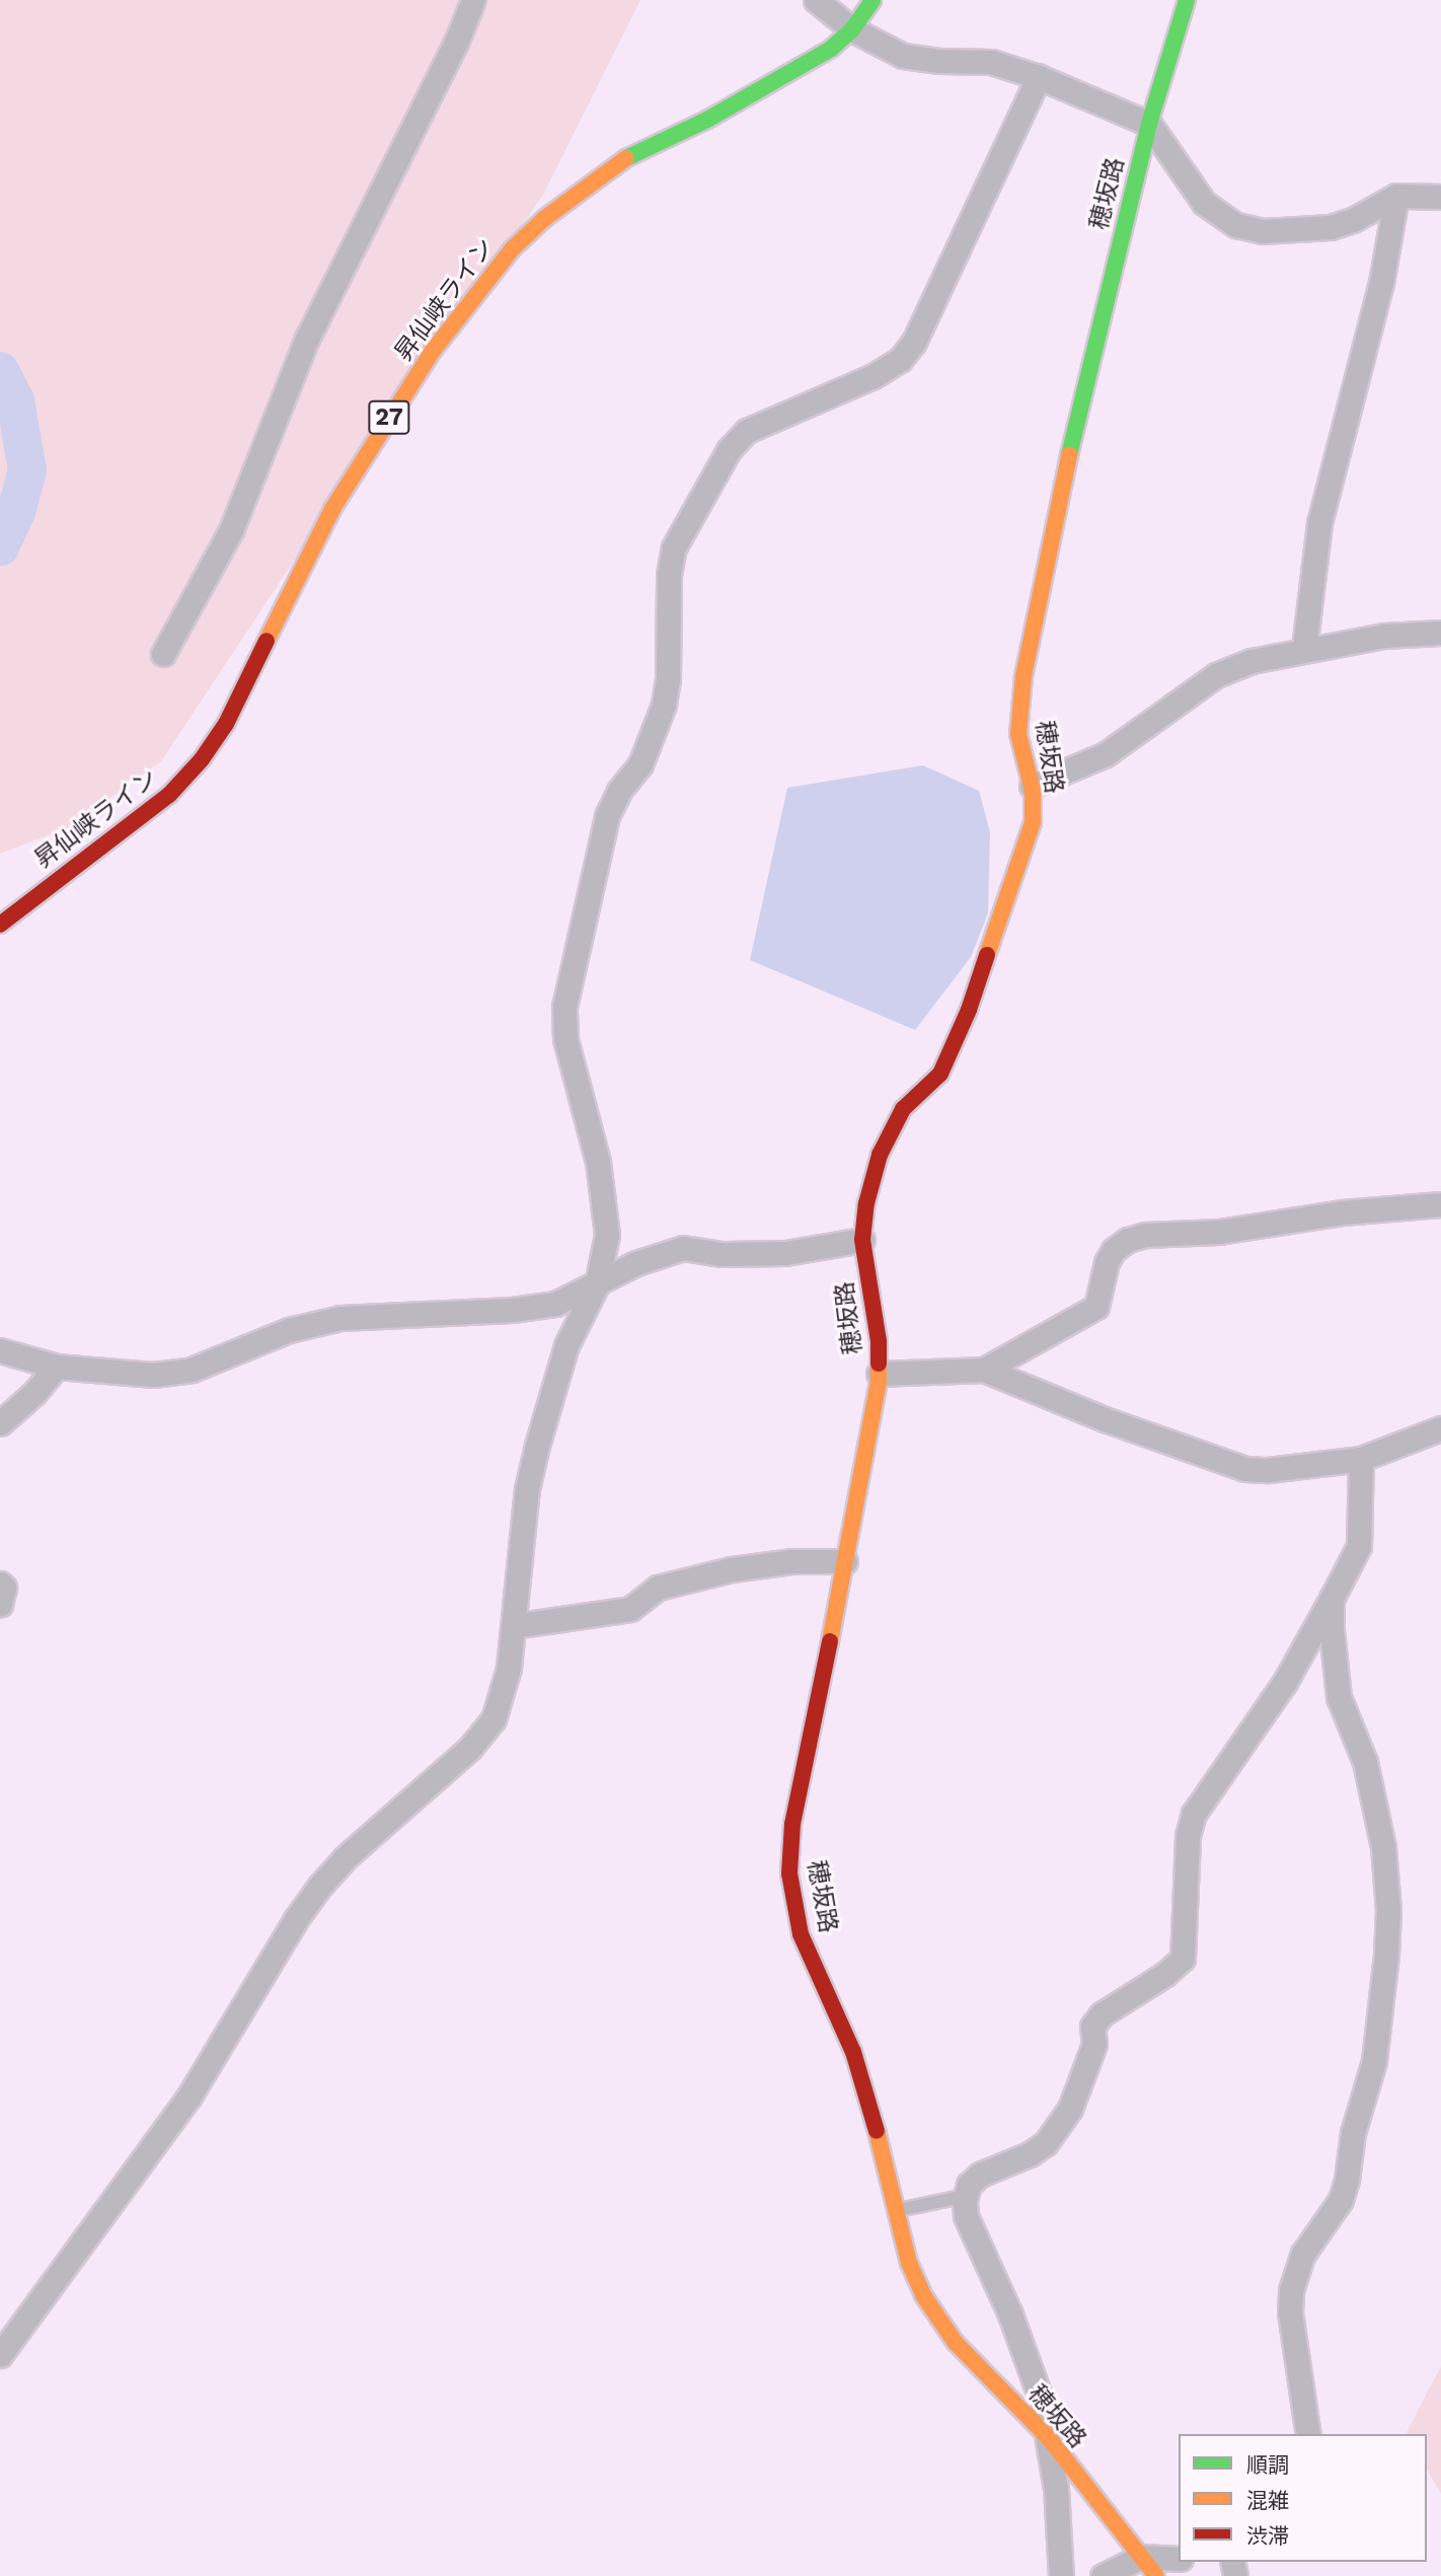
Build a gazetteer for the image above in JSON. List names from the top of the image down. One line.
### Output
{"streets":{"main road":["穂坂路","昇仙峡ライン","27"]},"legend":["順調","混雑","渋滞"]}
